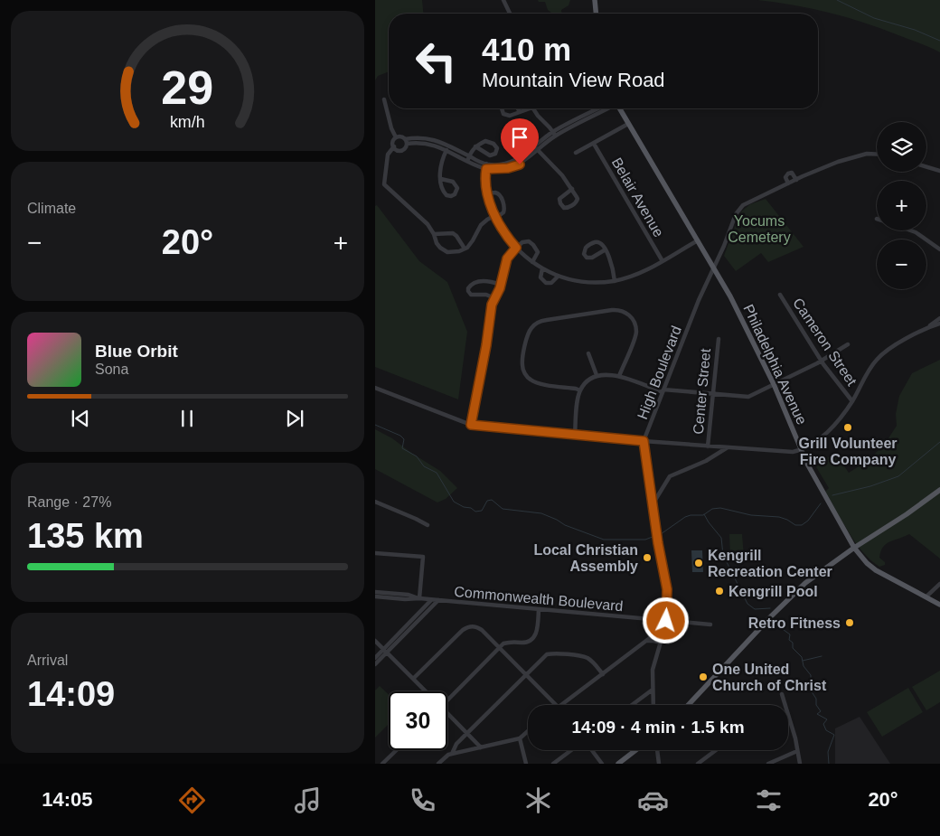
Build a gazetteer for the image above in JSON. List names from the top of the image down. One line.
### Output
{"streets":{"main road":["Philadelphia Avenue"],"street":["Belair Avenue","Cameron Street","High Boulevard","Center Street","Commonwealth Boulevard"]},"crossings":[["Philadelphia Avenue","High Boulevard"],["High Boulevard","Commonwealth Boulevard"]],"parks":["Yocums Cemetery"],"places":["Grill Volunteer Fire Company","Local Christian Assembly","Kengrill Recreation Center","Kengrill Pool","Retro Fitness","One United Church of Christ"],"page":{"turn":["410 m","Mountain View Road"],"map_buttons":["+","−"],"tile":["Climate",["Range · 27%","135 km"],["Arrival","14:09"]],"heat":["−","20°","+"],"song":["Blue Orbit","Sona"],"limit":"30","trip":"14:09 · 4 min · 1.5 km","tabs":["14:05","20°"],"gauge":["29","km/h"]}}
